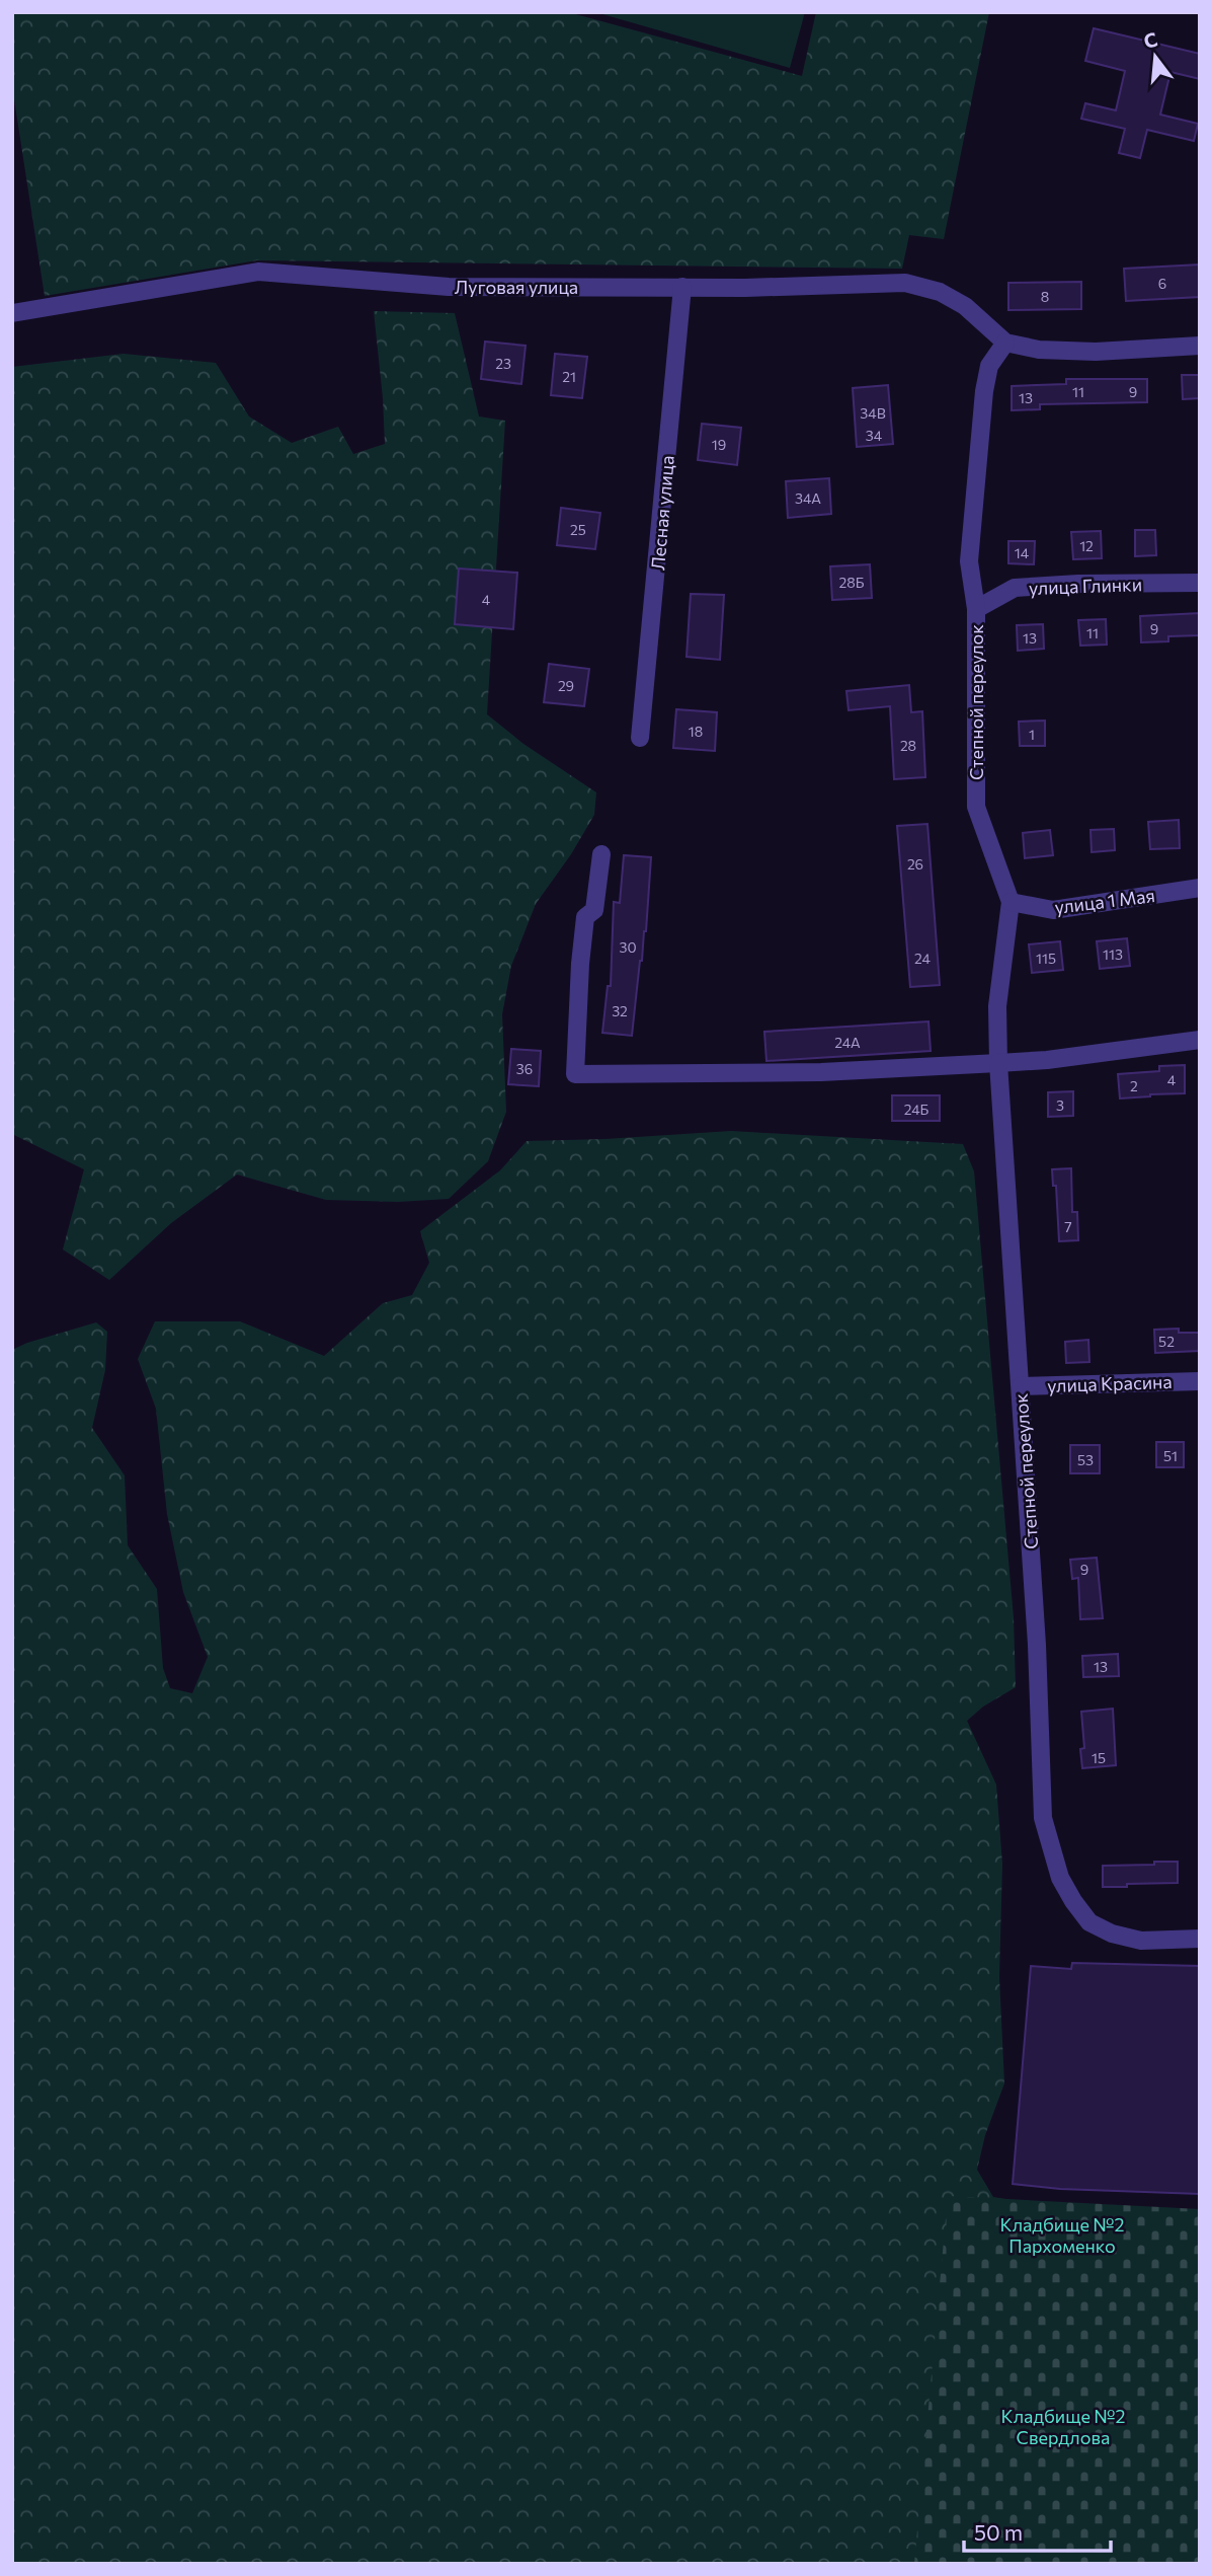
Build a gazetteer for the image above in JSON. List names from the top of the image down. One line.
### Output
{"streets":{"street":["Луговая улица","Лесная улица","улица Глинки","Степной переулок","улица 1 Мая","улица Красина"]},"crossings":[["Луговая улица","Лесная улица"],["Луговая улица","Степной переулок"],["улица Глинки","Степной переулок"],["Степной переулок","улица 1 Мая"],["Степной переулок","улица Красина"]],"parks":["Кладбище №2 Пархоменко","Кладбище №2 Свердлова"],"house_numbers":["6","8","23","21","11","9","13","34В","34","19","34А","25","12","14","28Б","4","9","11","13","29","18","1","28","26","30","113","24","115","32","24А","36","4","2","3","24Б","7","52","51","53","9","13","15"],"scale_bar":"50 m","north":"top"}
